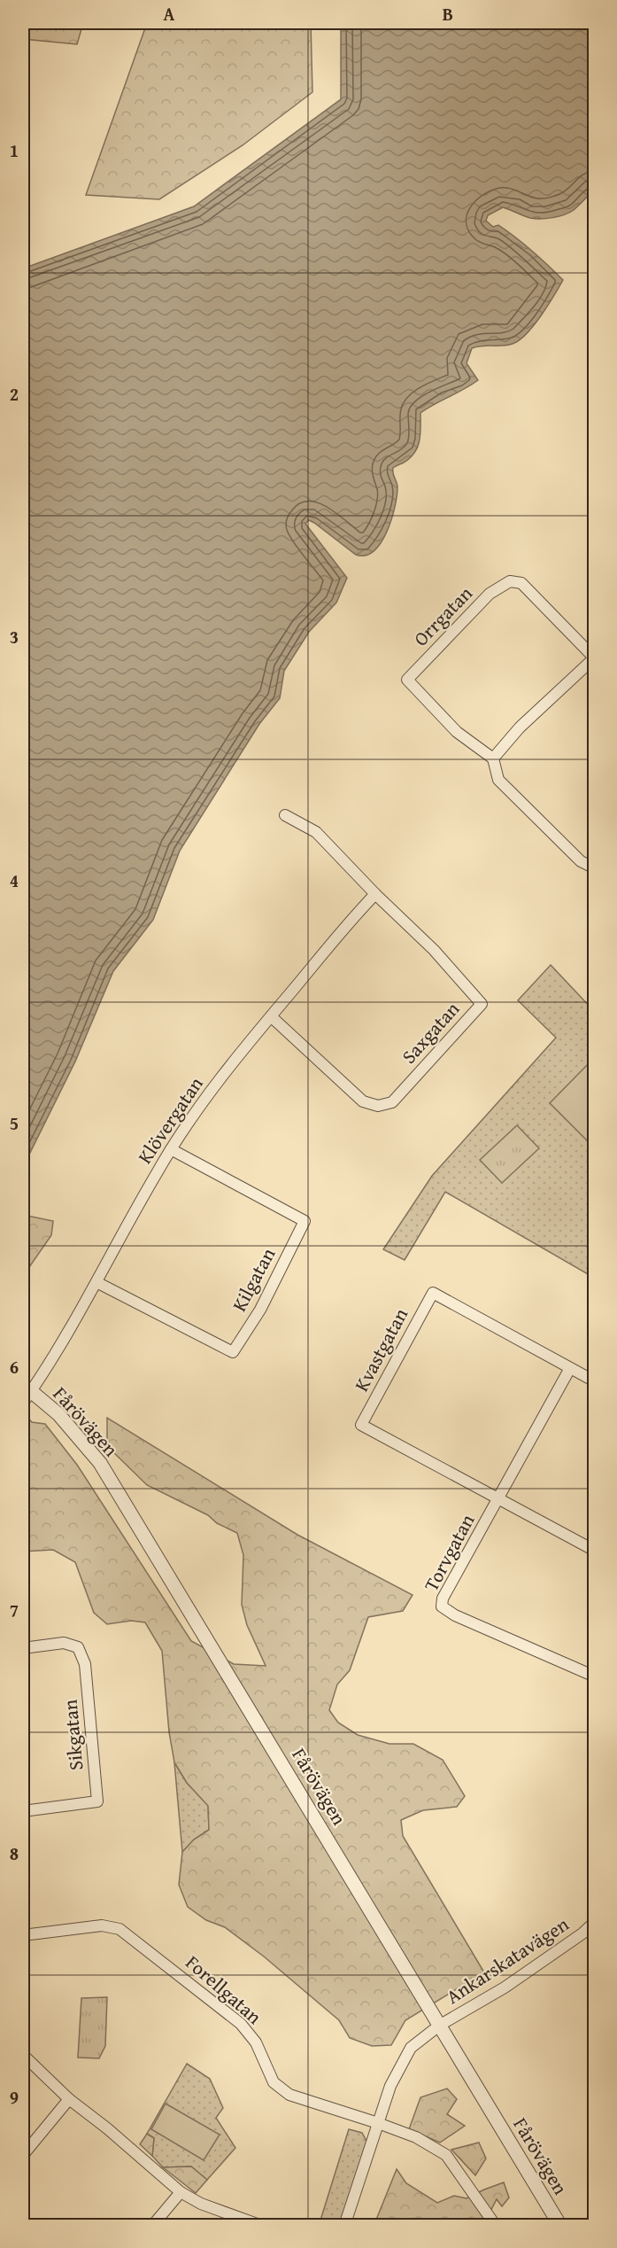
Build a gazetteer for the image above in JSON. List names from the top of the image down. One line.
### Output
{"streets":{"street":["Orrgatan","Saxgatan","Klövergatan","Kilgatan","Kvastgatan","Fårövägen","Torvgatan","Sikgatan","Ankarskatavägen","Forellgatan"]},"crossings":[["Saxgatan","Klövergatan"],["Klövergatan","Kilgatan"],["Klövergatan","Fårövägen"],["Kvastgatan","Torvgatan"],["Fårövägen","Ankarskatavägen"],["Ankarskatavägen","Forellgatan"]],"grid":{"columns":["A","B"],"rows":["1","2","3","4","5","6","7","8","9"]}}
